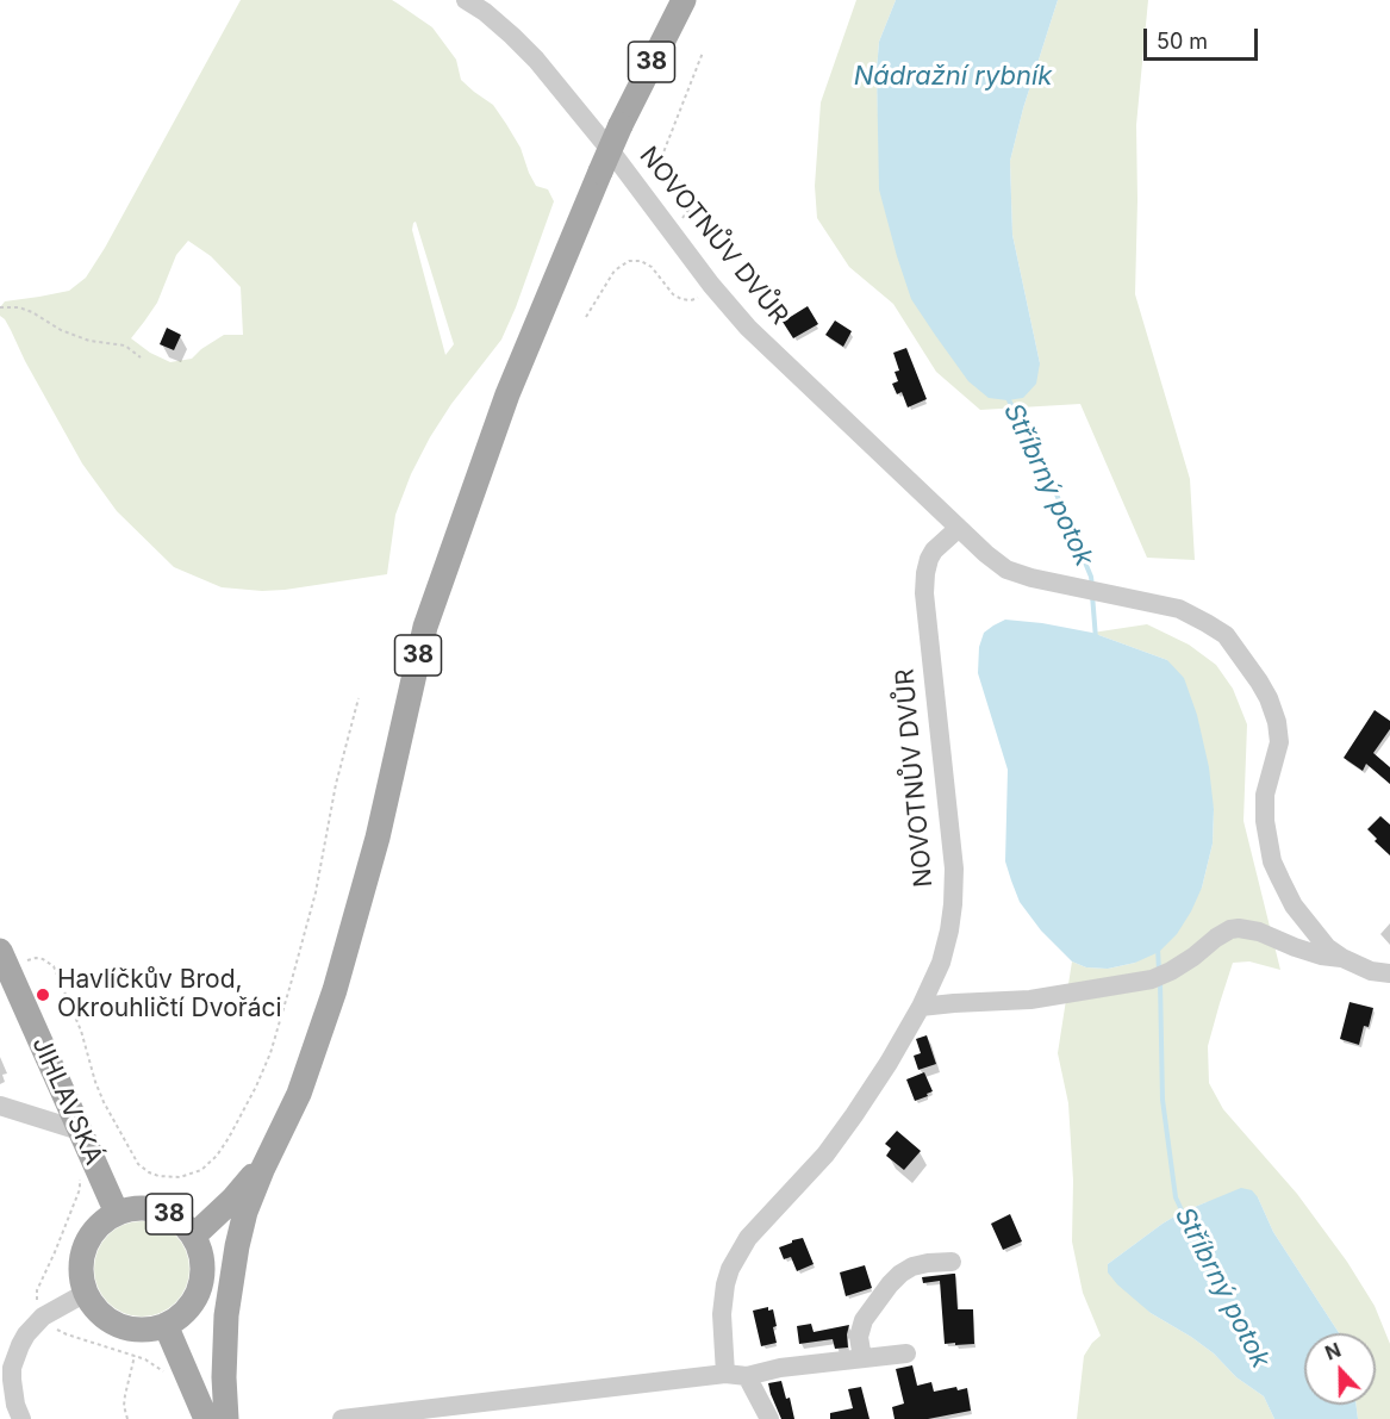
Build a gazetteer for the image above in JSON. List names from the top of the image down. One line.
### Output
{"streets":{"main road":["38","JIHLAVSKÁ"],"street":["NOVOTNŮV DVŮR"]},"crossings":[["38","JIHLAVSKÁ"]],"water":["Nádražní rybník","Stříbrný potok"],"places":["Havlíčkův Brod, Okrouhličtí Dvořáci"],"scale_bar":"50 m","north":"top"}
